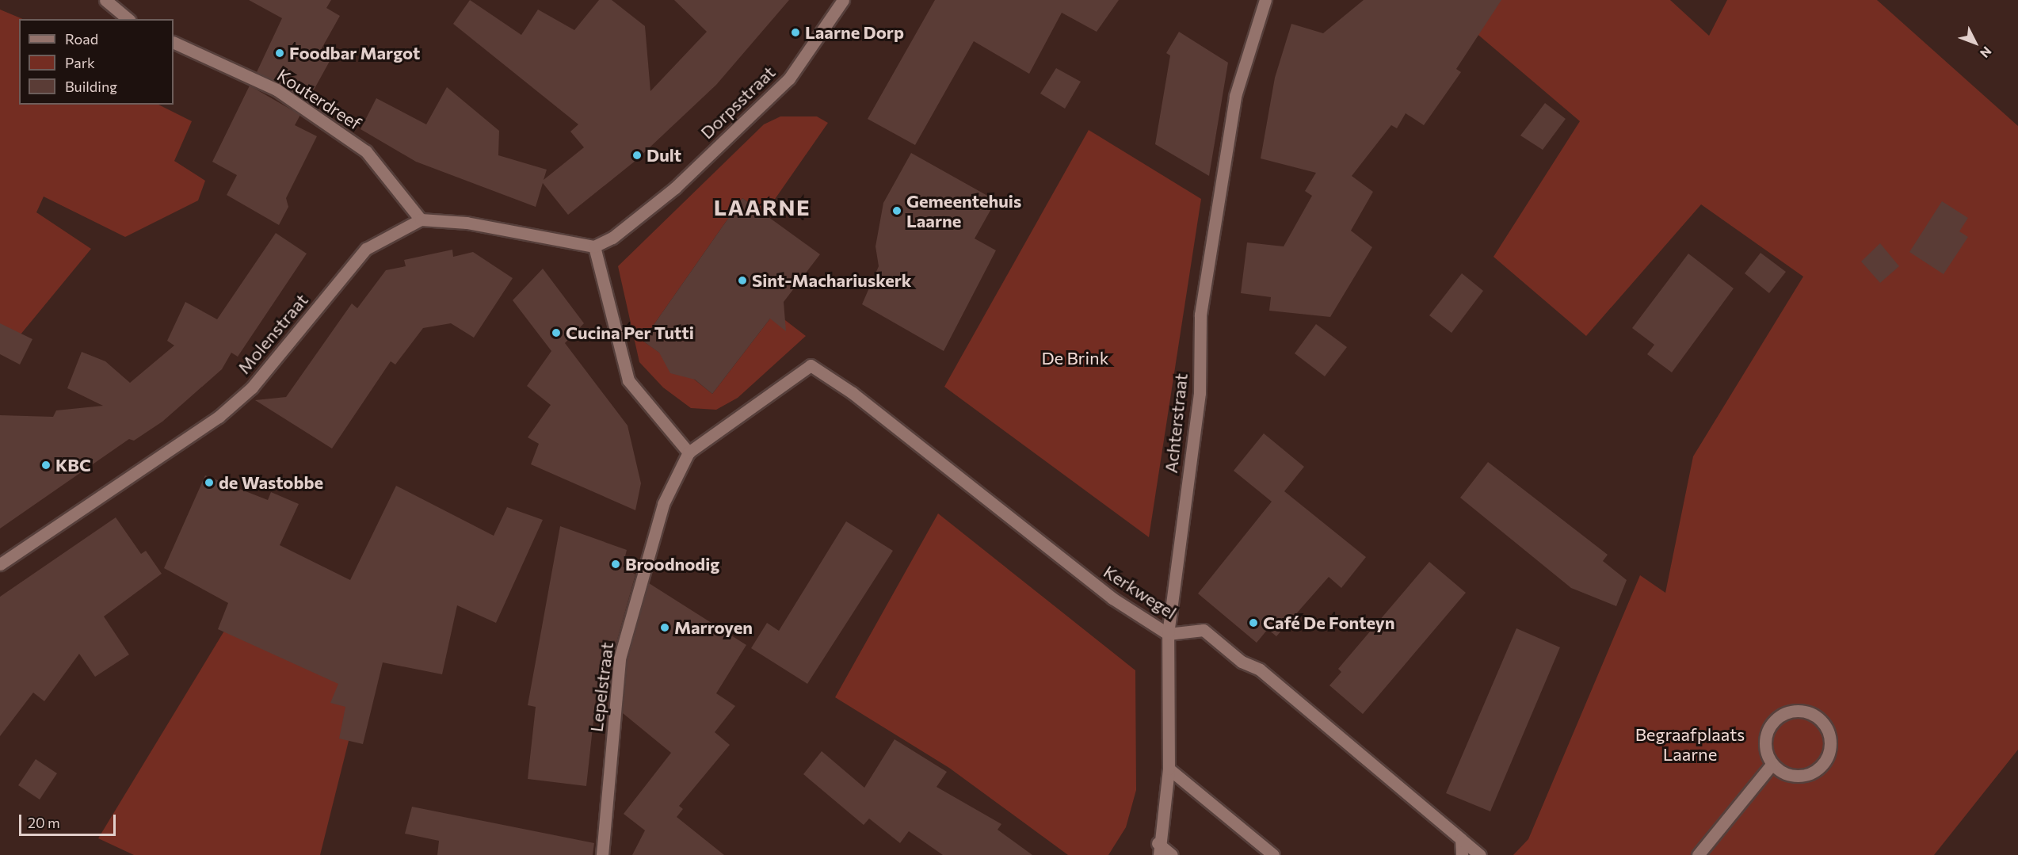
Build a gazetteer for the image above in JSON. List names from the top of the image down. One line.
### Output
{"streets":{"street":["Kouterdreef","Dorpsstraat","Molenstraat","Achterstraat","Kerkwegel","Lepelstraat"]},"crossings":[["Kouterdreef","Molenstraat"],["Achterstraat","Kerkwegel"],["Kerkwegel","Lepelstraat"]],"districts":["LAARNE"],"parks":["De Brink","Begraafplaats Laarne"],"places":["Laarne Dorp","Foodbar Margot","Dult","Gemeentehuis Laarne","Sint-Machariuskerk","Cucina Per Tutti","KBC","de Wastobbe","Broodnodig","Café De Fonteyn","Marroyen"],"legend":["Road","Park","Building"],"scale_bar":"20 m","north":"bottom right"}
